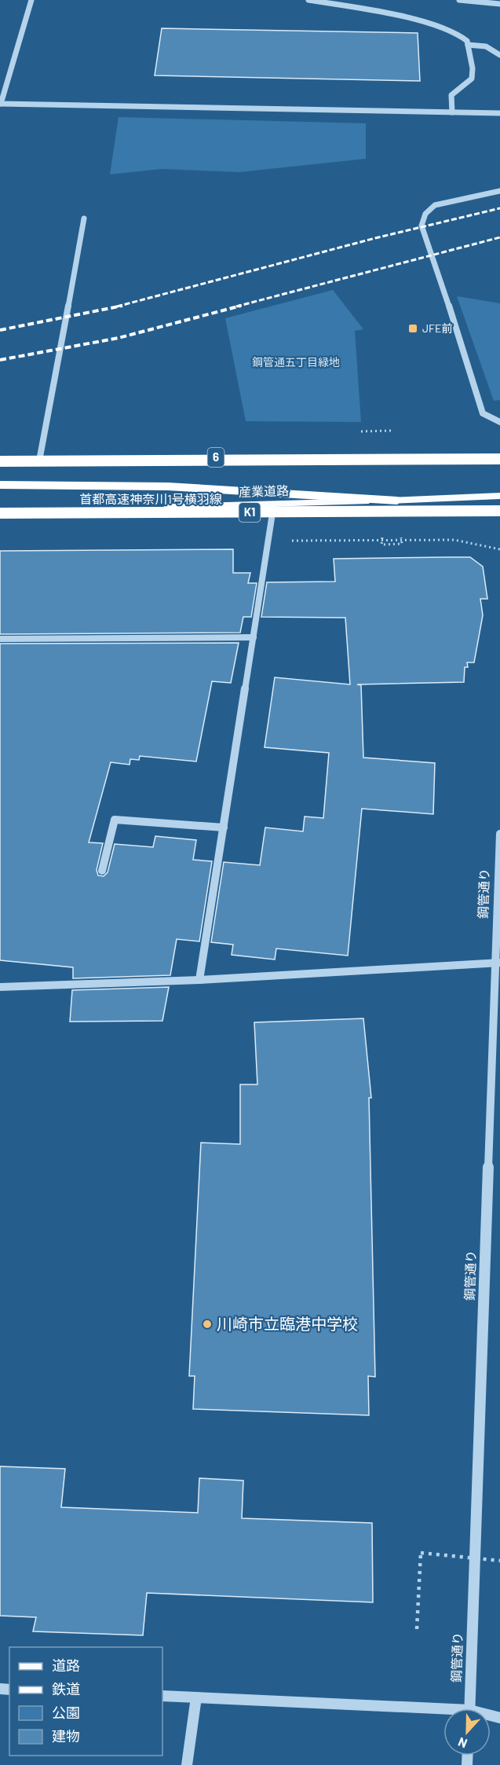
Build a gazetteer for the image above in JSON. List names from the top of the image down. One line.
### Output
{"streets":{"highway":["首都高速神奈川1号横羽線","K1"],"main road":["6","産業道路"],"street":["鋼管通り"]},"crossings":[["産業道路","首都高速神奈川1号横羽線"]],"parks":["鋼管通五丁目緑地"],"places":{"transit":["JFE前"],"other":["川崎市立臨港中学校"]},"legend":["道路","鉄道","公園","建物"],"north":"bottom"}
